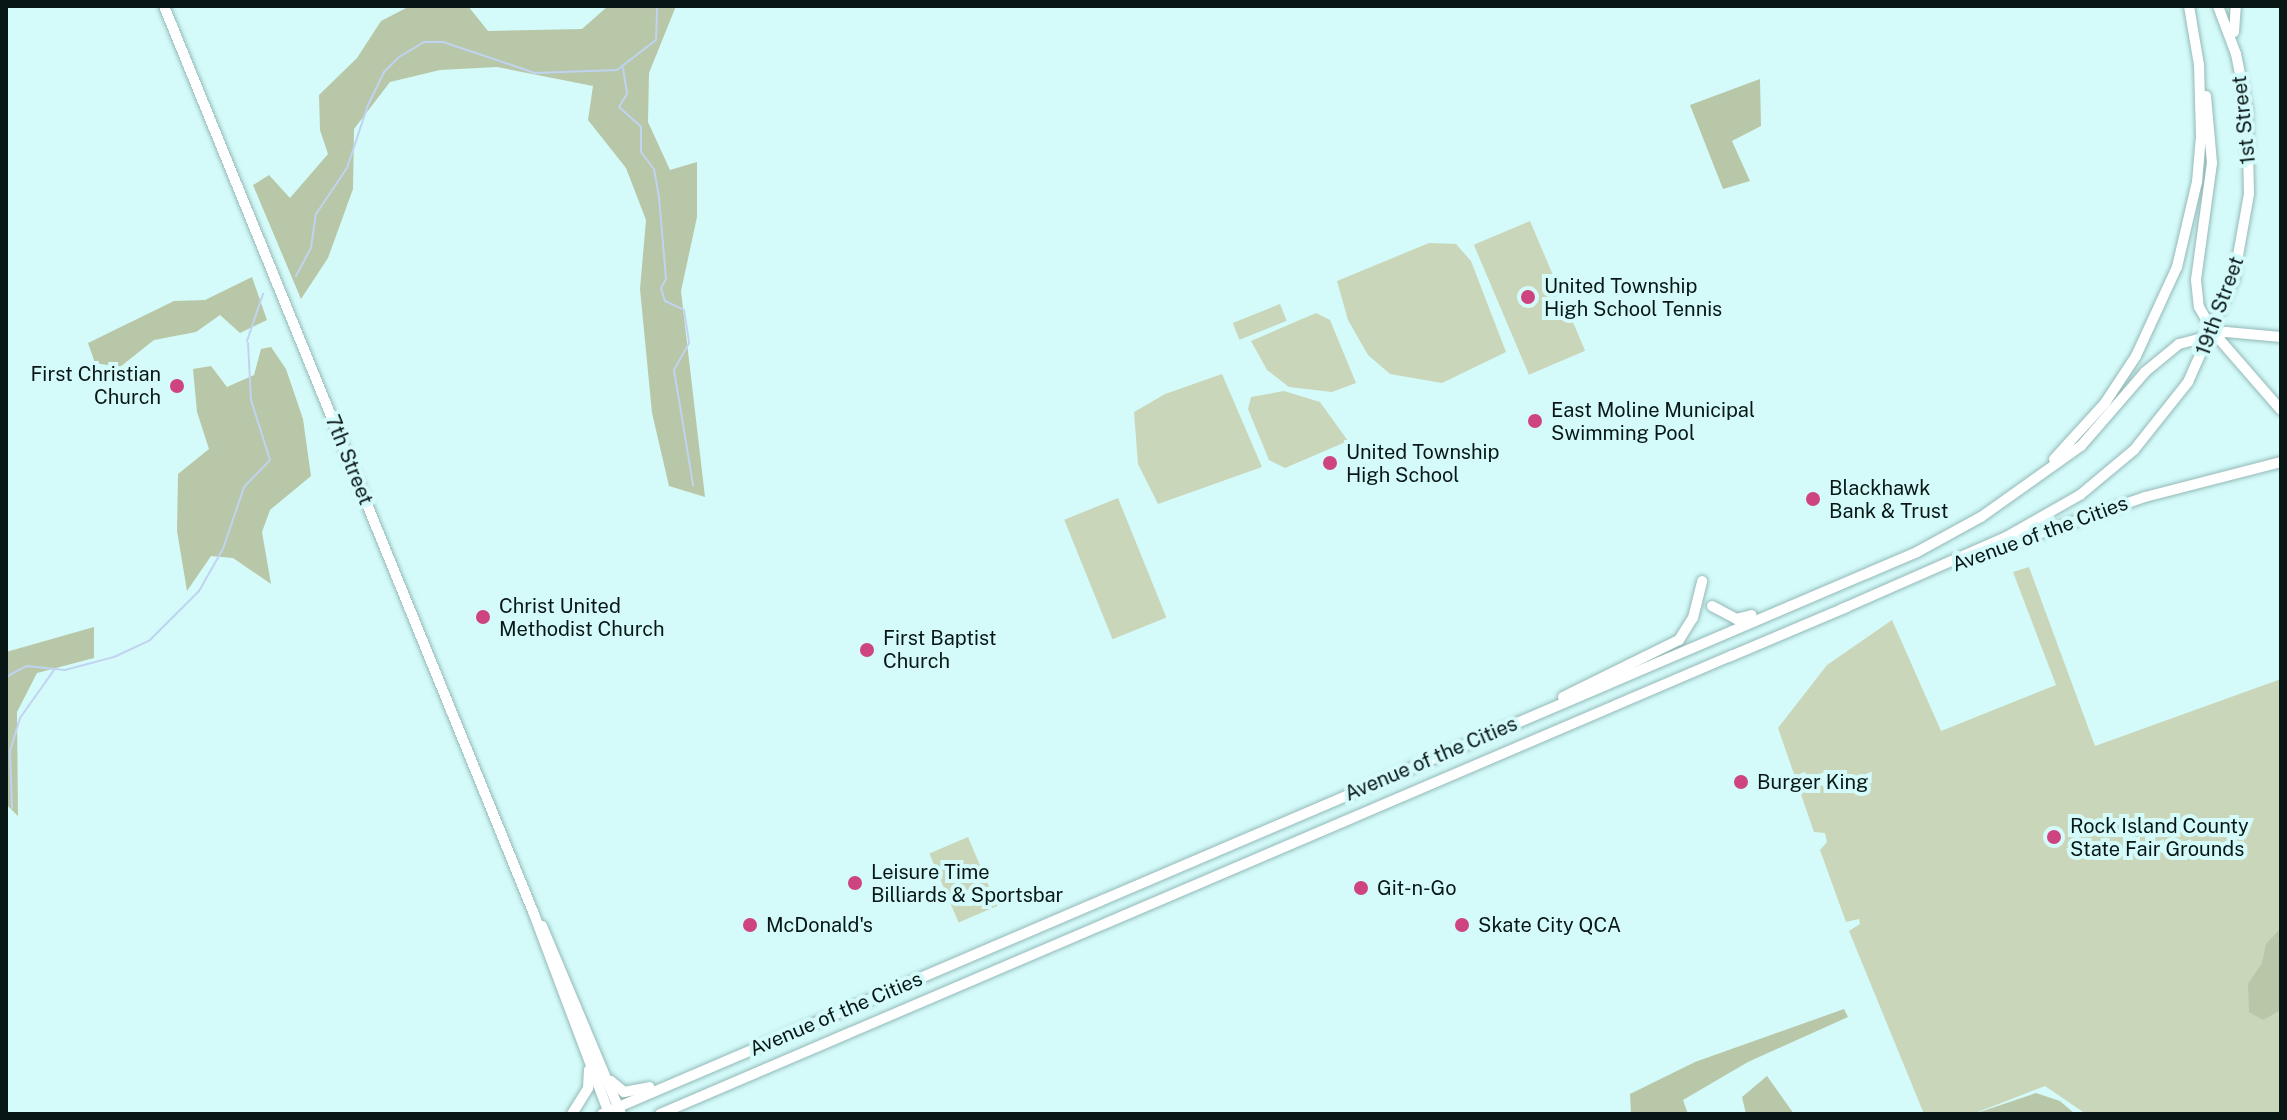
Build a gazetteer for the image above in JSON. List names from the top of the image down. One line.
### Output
{"streets":{"main road":["1st Street","19th Street","7th Street","Avenue of the Cities"]},"crossings":[["1st Street","19th Street"],["19th Street","Avenue of the Cities"],["7th Street","Avenue of the Cities"]],"places":["United Township High School Tennis","First Christian Church","East Moline Municipal Swimming Pool","United Township High School","Blackhawk Bank & Trust","Christ United Methodist Church","First Baptist Church","Burger King","Rock Island County State Fair Grounds","Leisure Time Billiards & Sportsbar","Git-n-Go","McDonald's","Skate City QCA"]}
